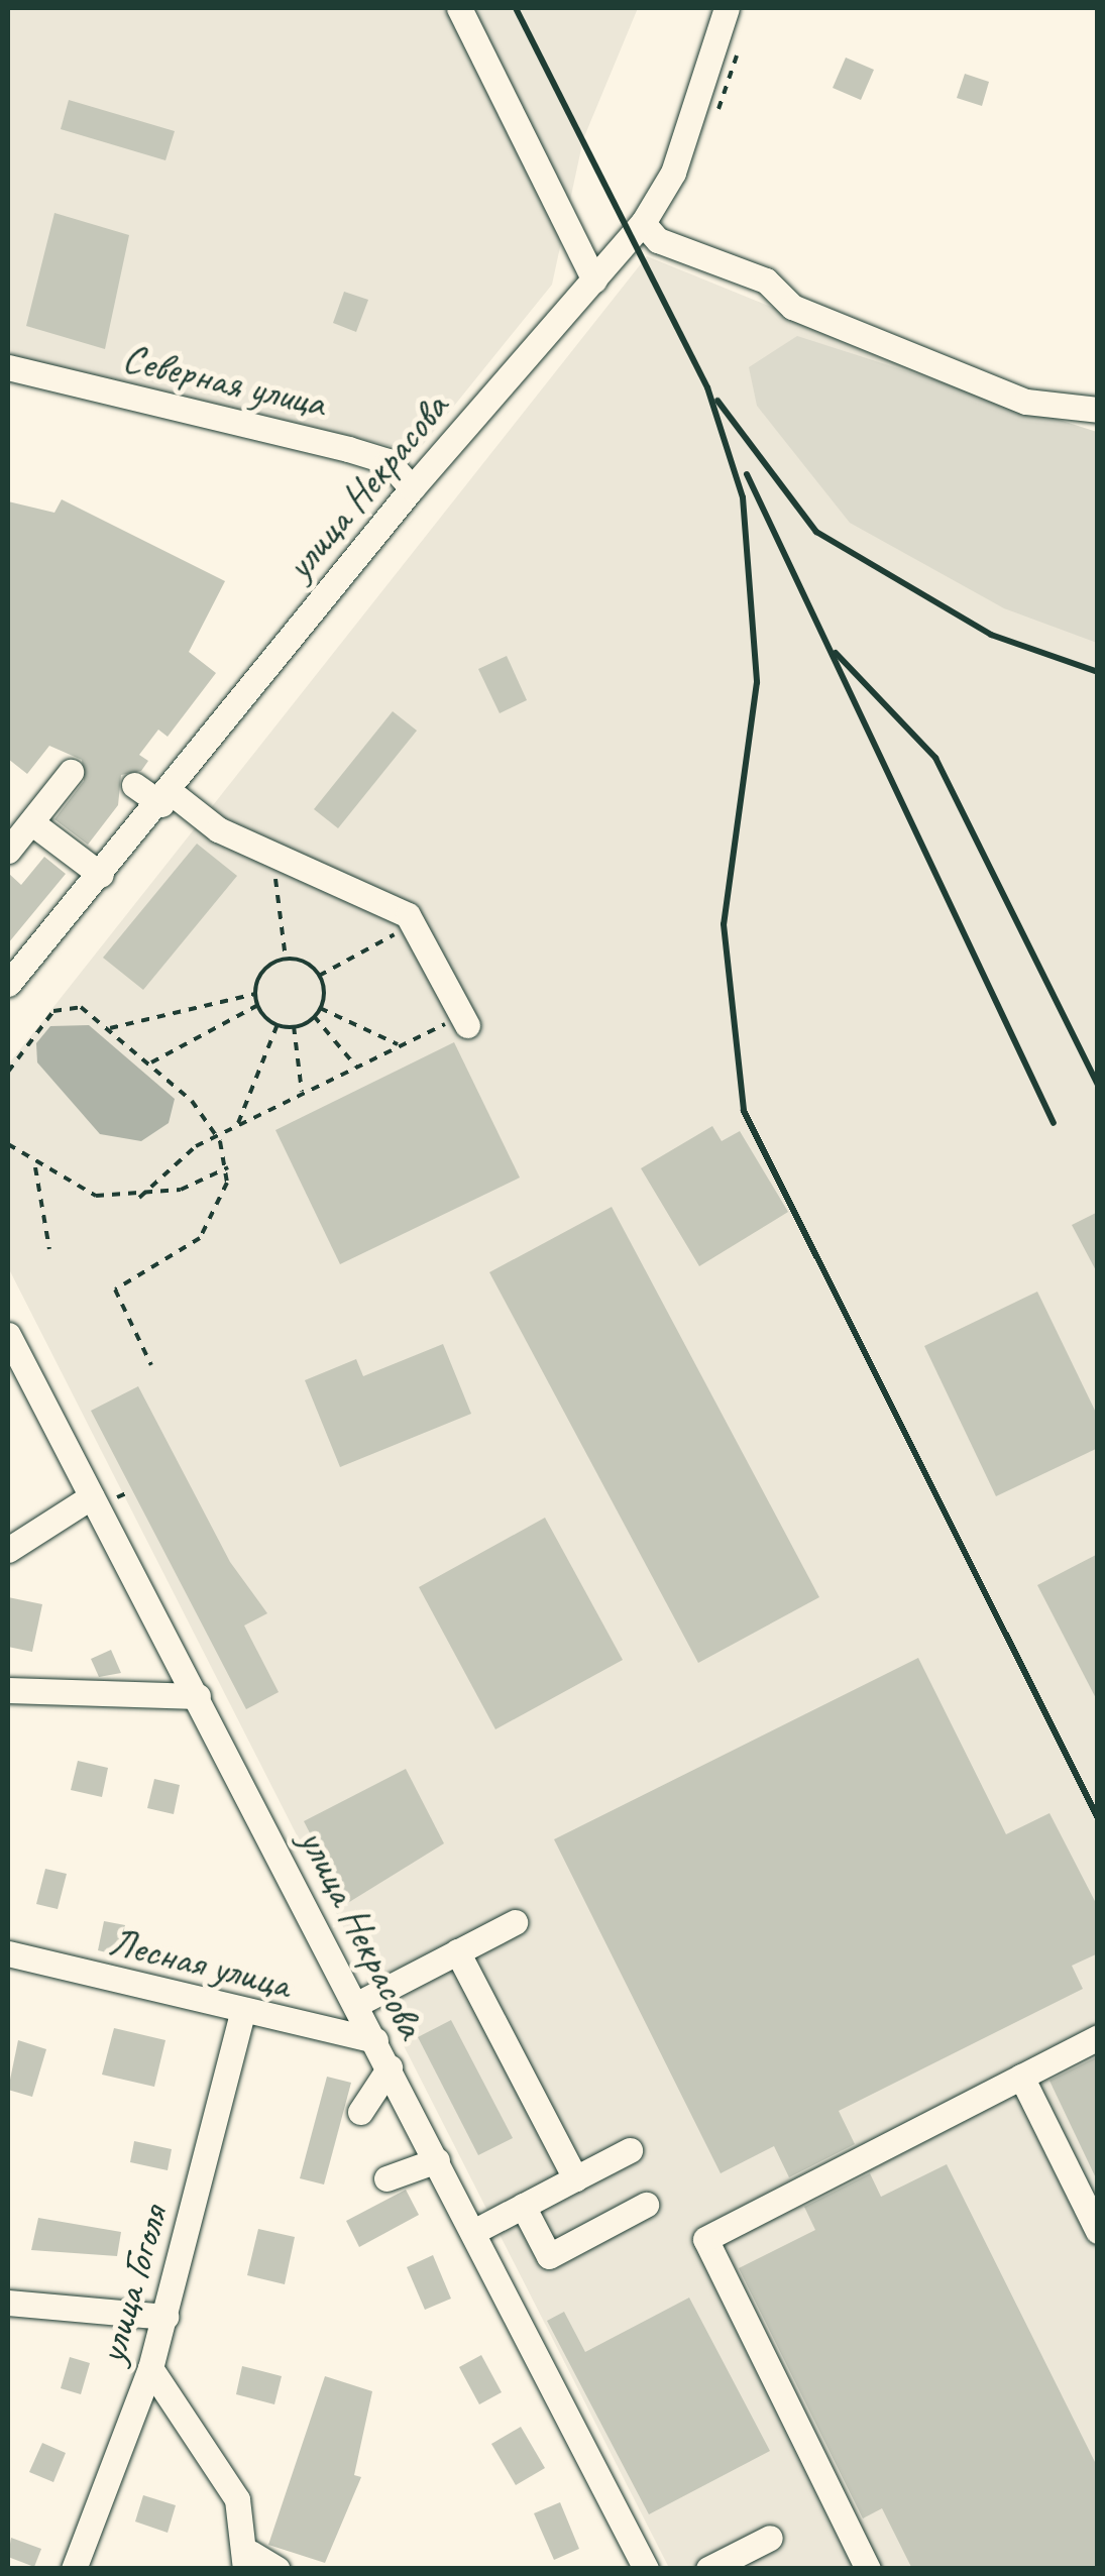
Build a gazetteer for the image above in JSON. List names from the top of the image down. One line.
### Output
{"streets":{"street":["Северная улица","улица Некрасова","Лесная улица","улица Гоголя"]},"crossings":[["Северная улица","улица Некрасова"],["улица Некрасова","Лесная улица"],["Лесная улица","улица Гоголя"]]}
